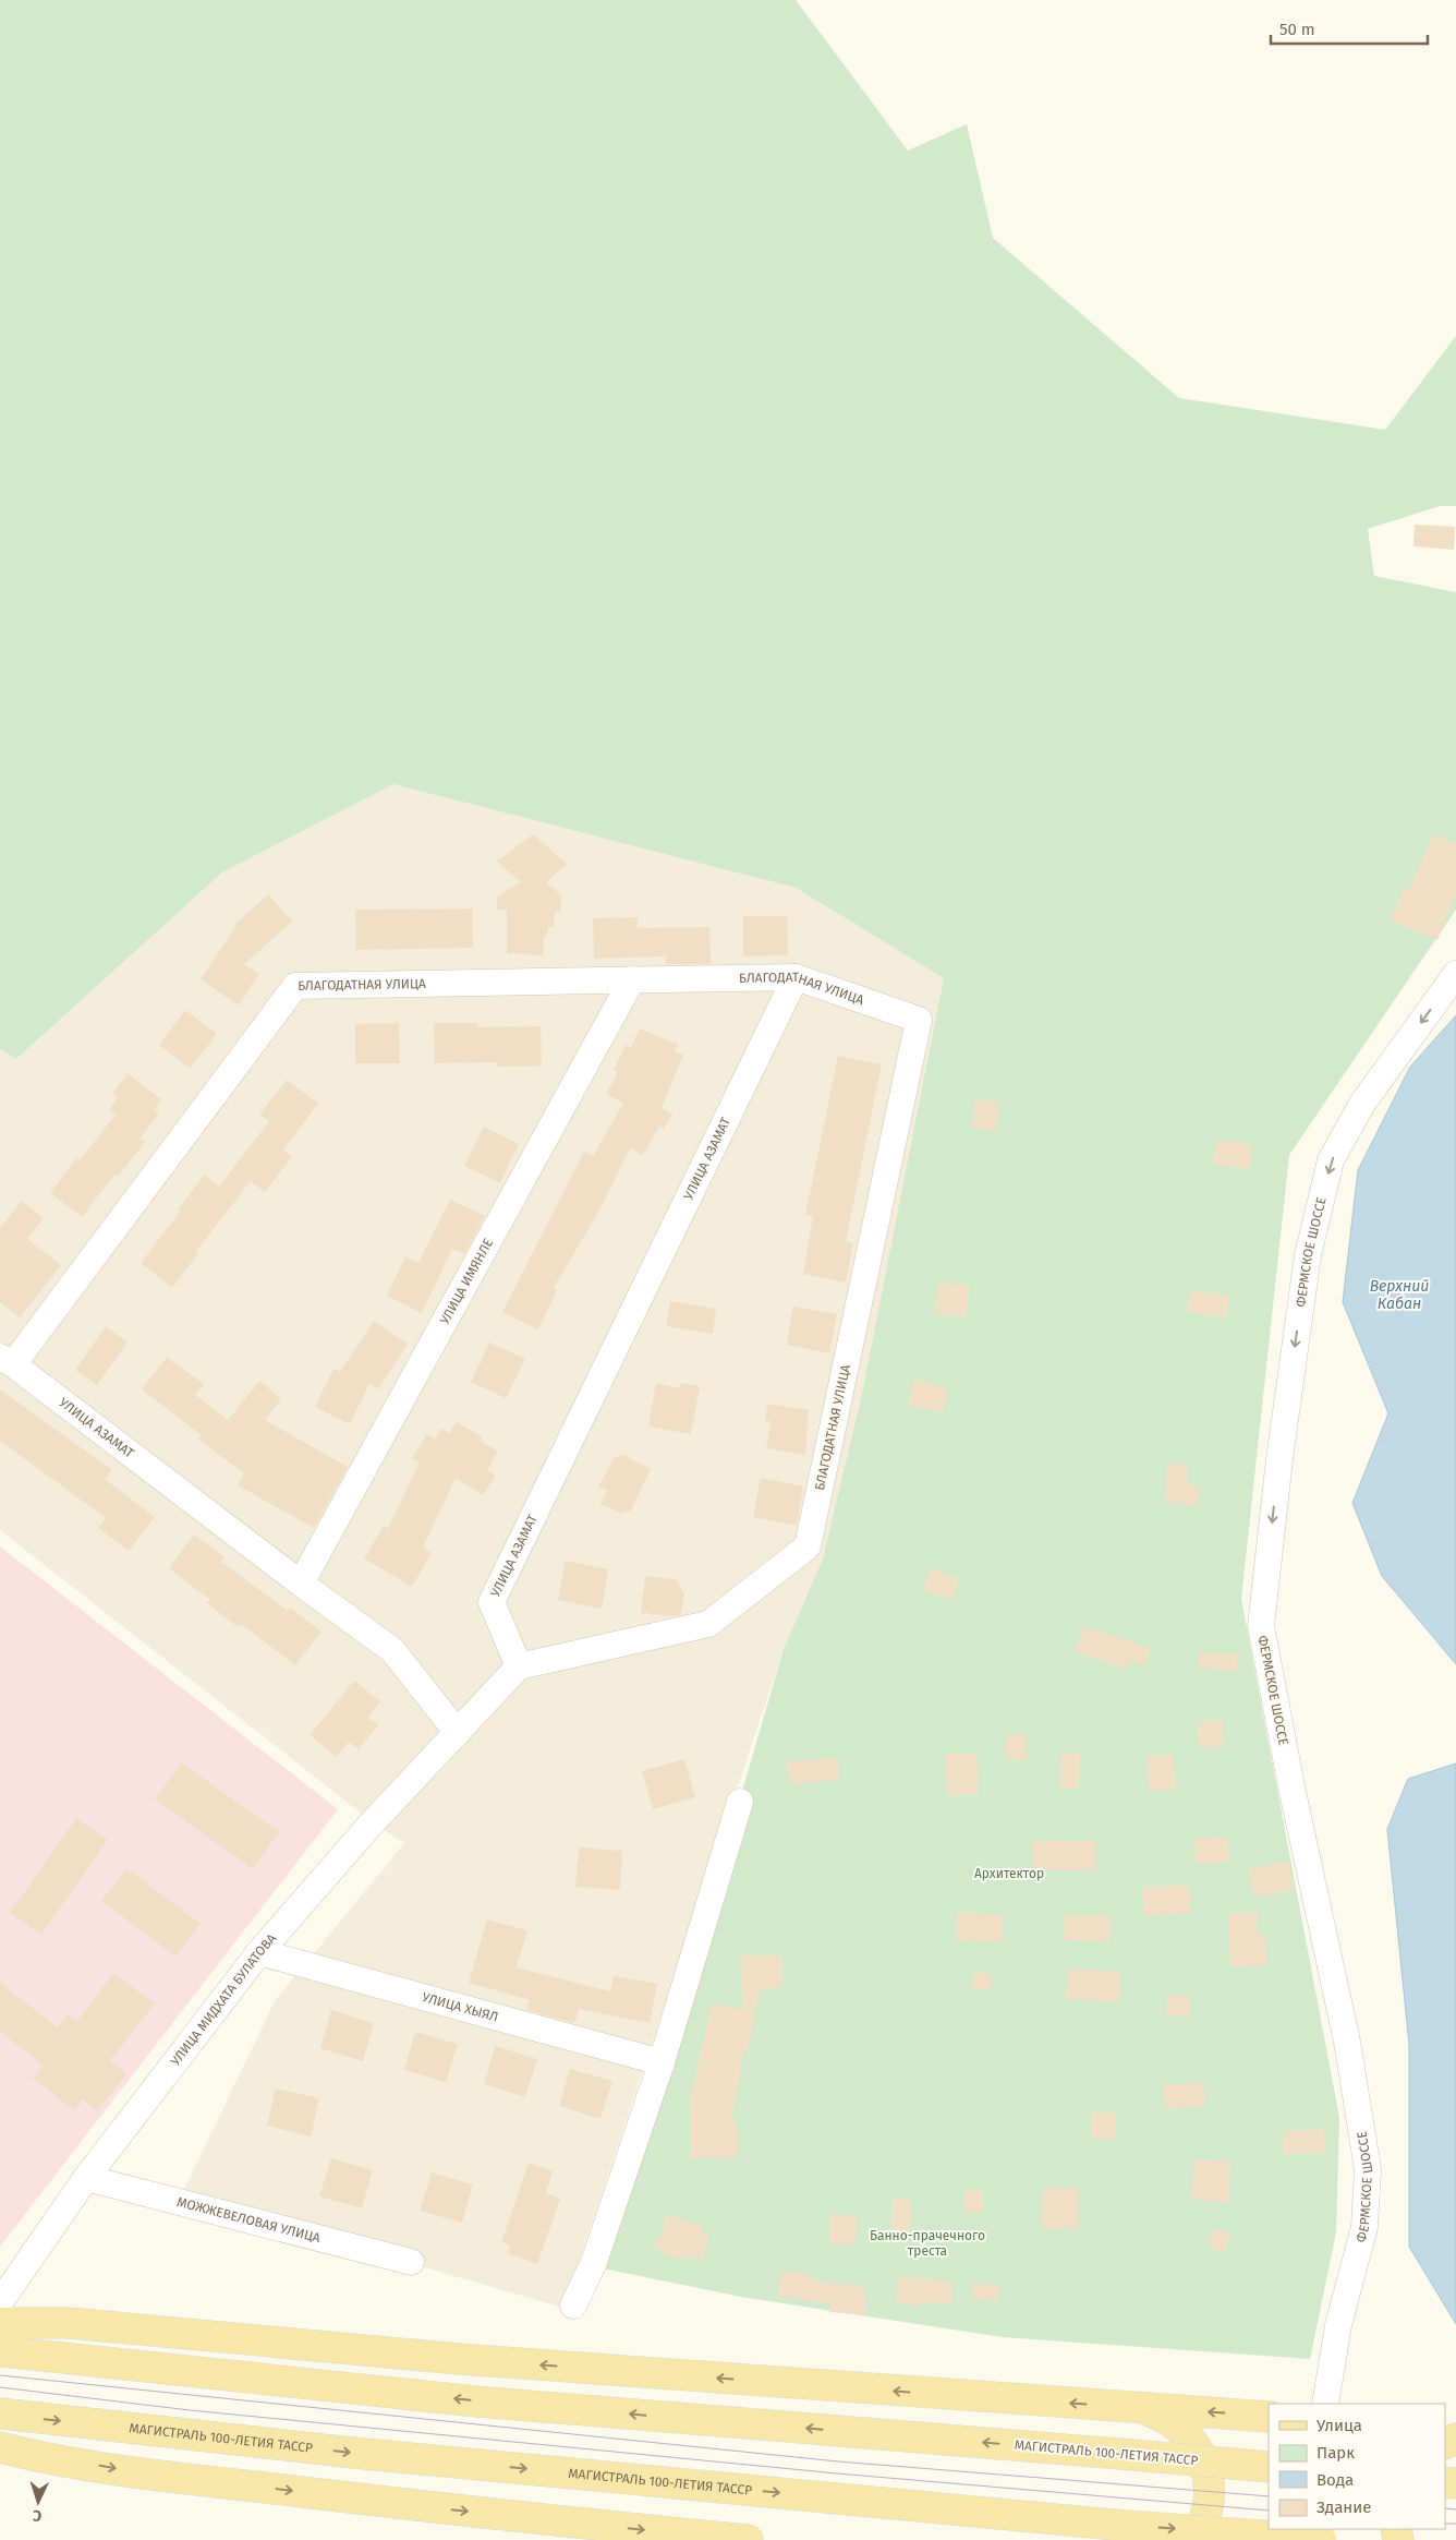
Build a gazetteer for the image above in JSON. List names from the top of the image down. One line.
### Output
{"streets":{"main road":["МАГИСТРАЛЬ 100-ЛЕТИЯ ТАССР"],"street":["БЛАГОДАТНАЯ УЛИЦА","УЛИЦА АЗАМАТ","ФЕРМСКОЕ ШОССЕ","УЛИЦА ИМЯНЛЕ","УЛИЦА МИДХАТА БУЛАТОВА","УЛИЦА ХЫЯЛ","МОЖЖЕВЕЛОВАЯ УЛИЦА"]},"crossings":[["БЛАГОДАТНАЯ УЛИЦА","УЛИЦА АЗАМАТ"],["БЛАГОДАТНАЯ УЛИЦА","УЛИЦА ИМЯНЛЕ"],["УЛИЦА АЗАМАТ","УЛИЦА ИМЯНЛЕ"],["УЛИЦА АЗАМАТ","УЛИЦА МИДХАТА БУЛАТОВА"],["УЛИЦА МИДХАТА БУЛАТОВА","УЛИЦА ХЫЯЛ"],["УЛИЦА МИДХАТА БУЛАТОВА","МОЖЖЕВЕЛОВАЯ УЛИЦА"]],"one_way":["ФЕРМСКОЕ ШОССЕ"],"water":["Верхний Кабан"],"parks":["Архитектор","Банно-прачечного треста"],"legend":["Улица","Парк","Вода","Здание"],"scale_bar":"50 m","north":"bottom"}
